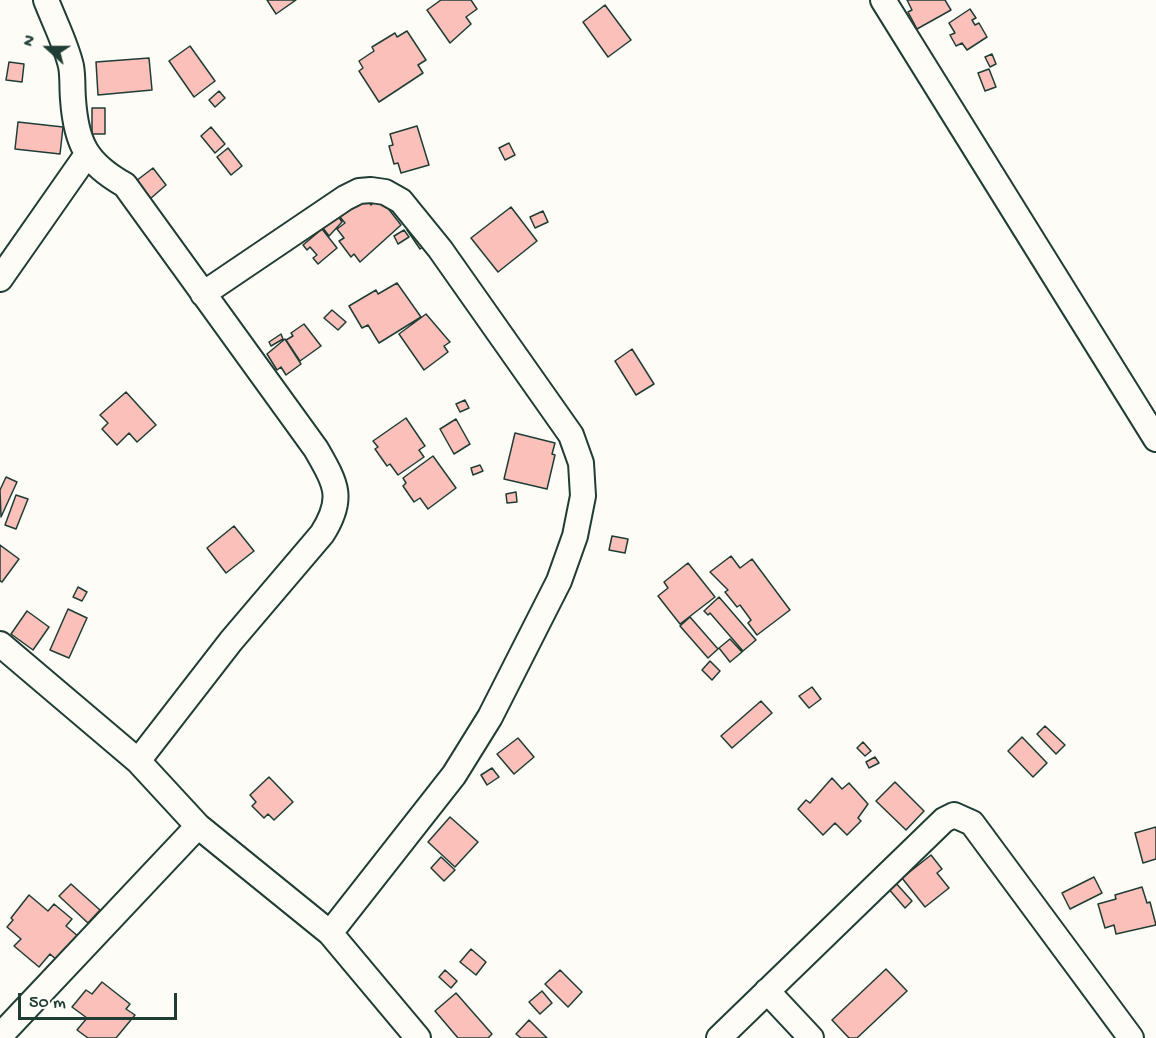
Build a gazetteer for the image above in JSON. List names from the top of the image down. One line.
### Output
{"scale_bar":"50 m","north":"left"}
